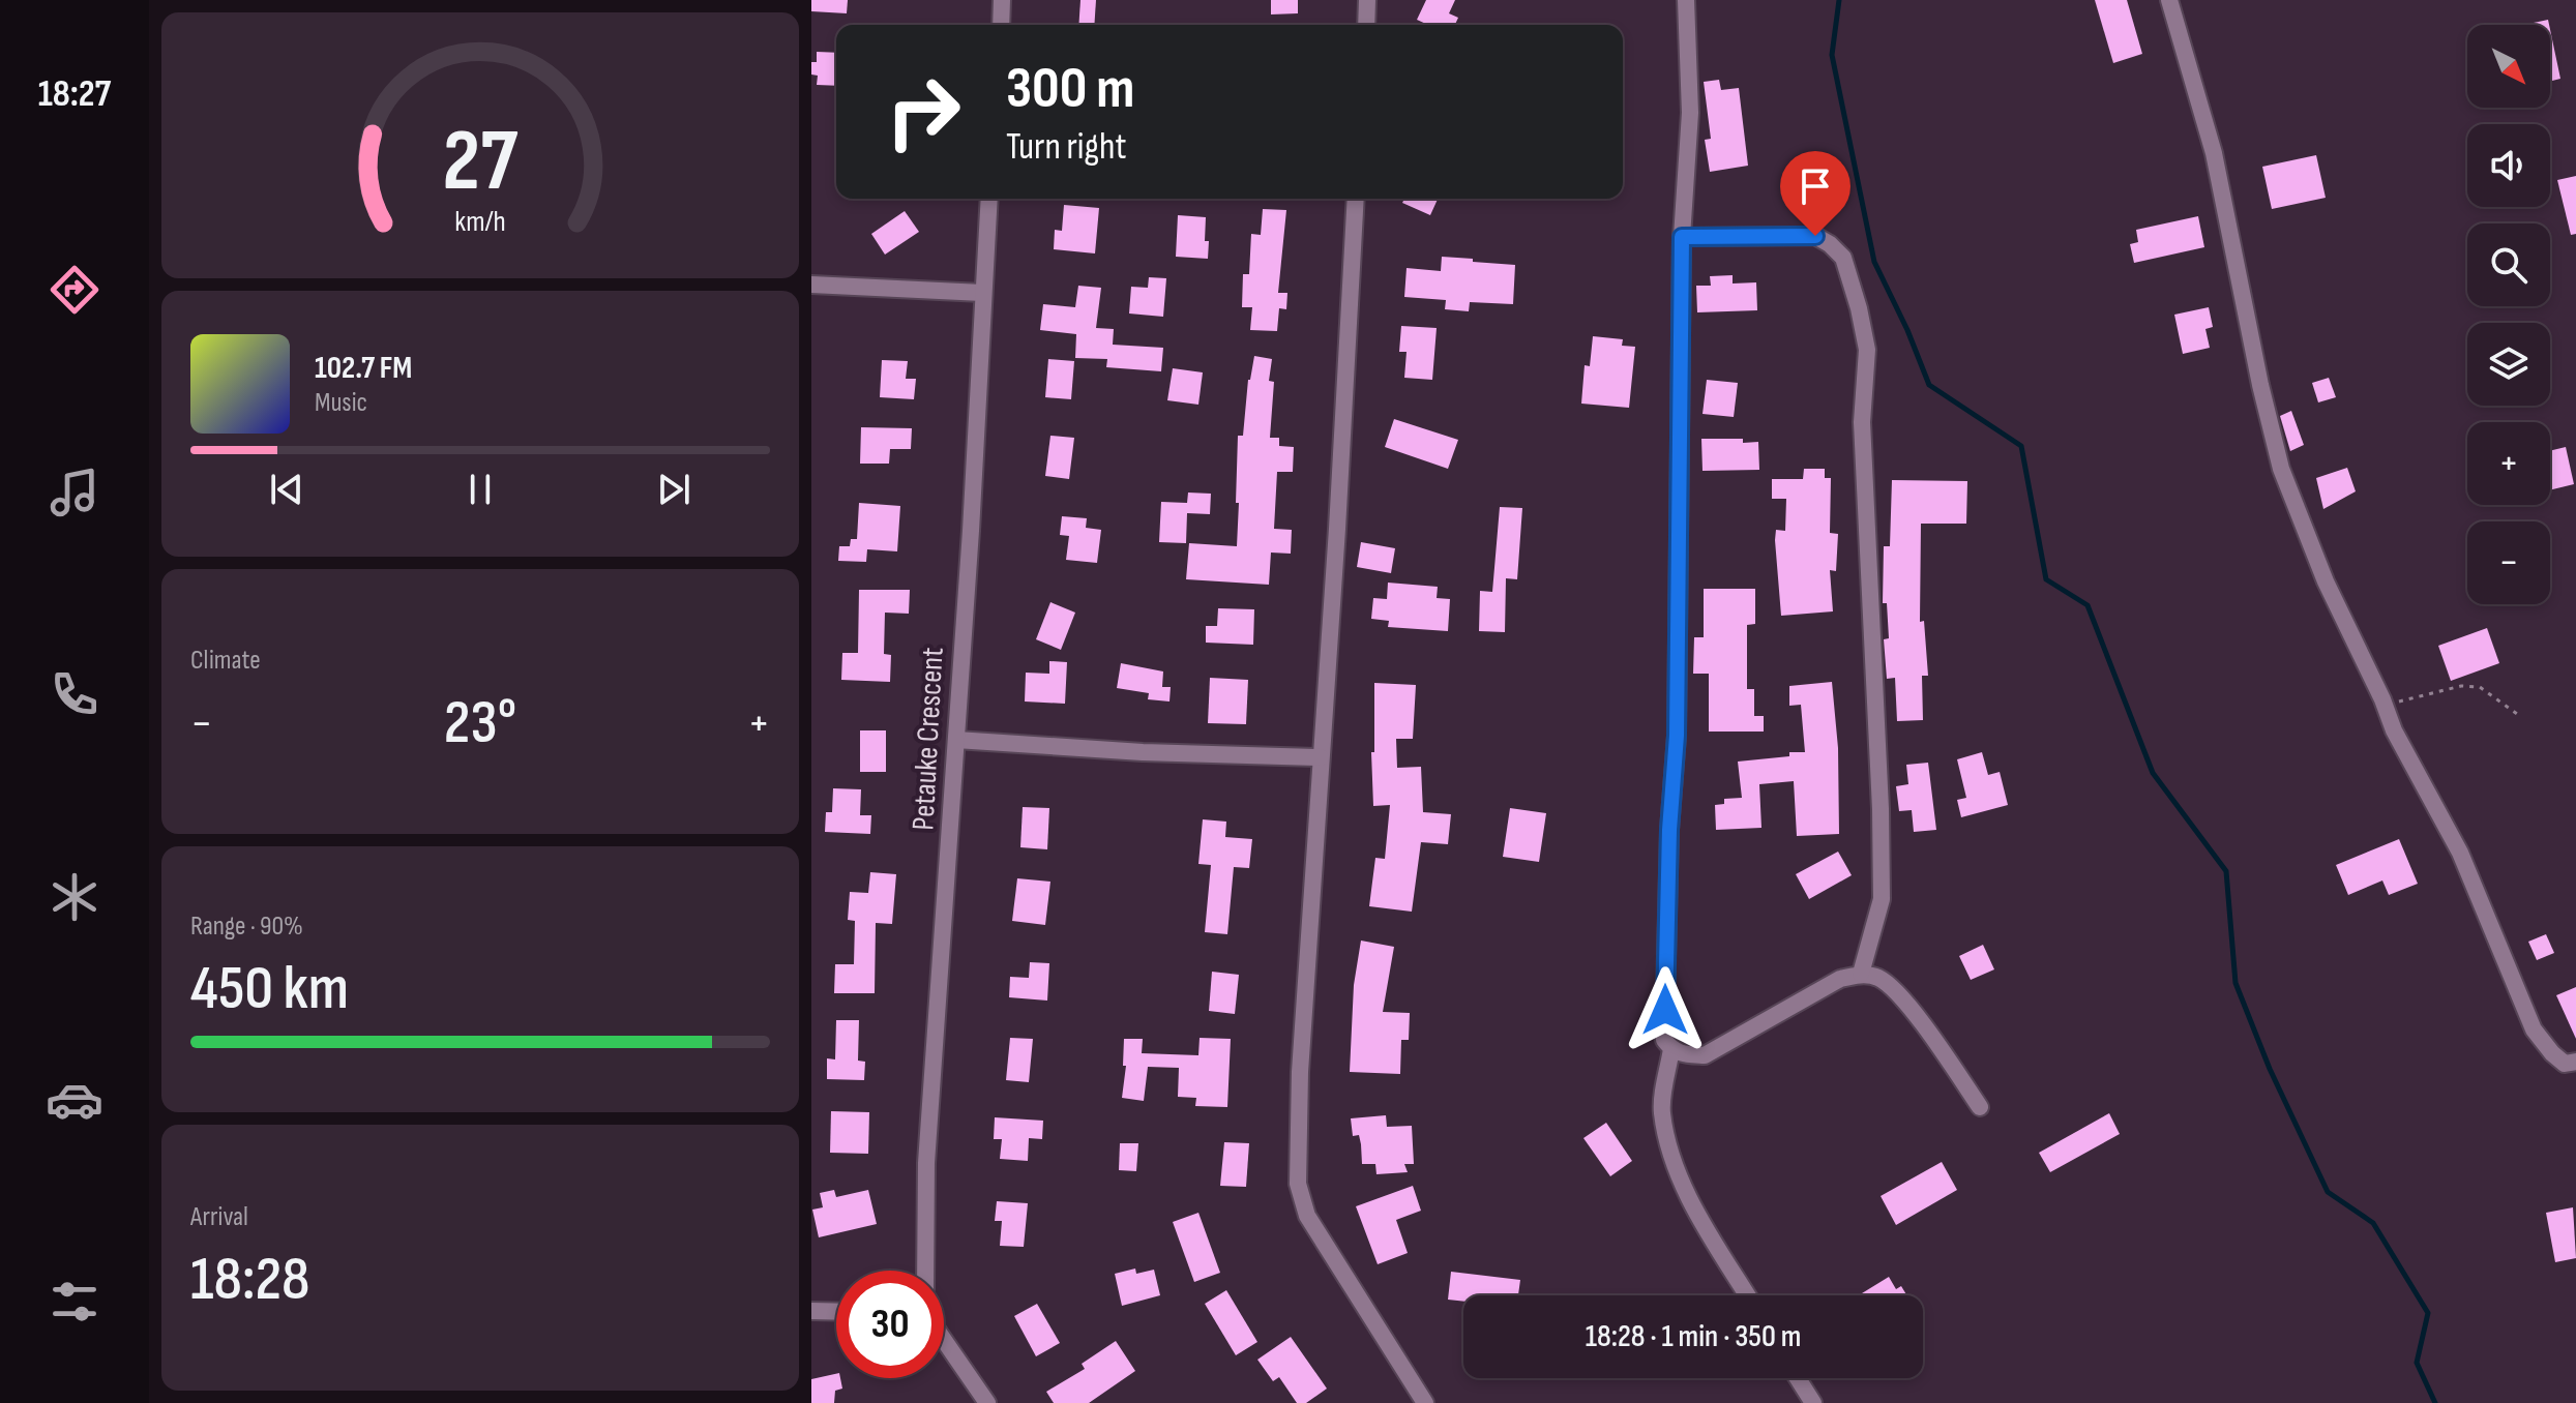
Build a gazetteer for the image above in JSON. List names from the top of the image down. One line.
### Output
{"streets":{"street":["Petauke Crescent"]},"north":"bottom right","page":{"tabs":"18:27","map_buttons":["+","−"],"turn":["300 m","Turn right"],"song":["102.7 FM","Music"],"tile":["Climate",["Range · 90%","450 km"],["Arrival","18:28"]],"heat":["−","23°","+"],"limit":"30","trip":"18:28 · 1 min · 350 m","gauge":["27","km/h"]}}
